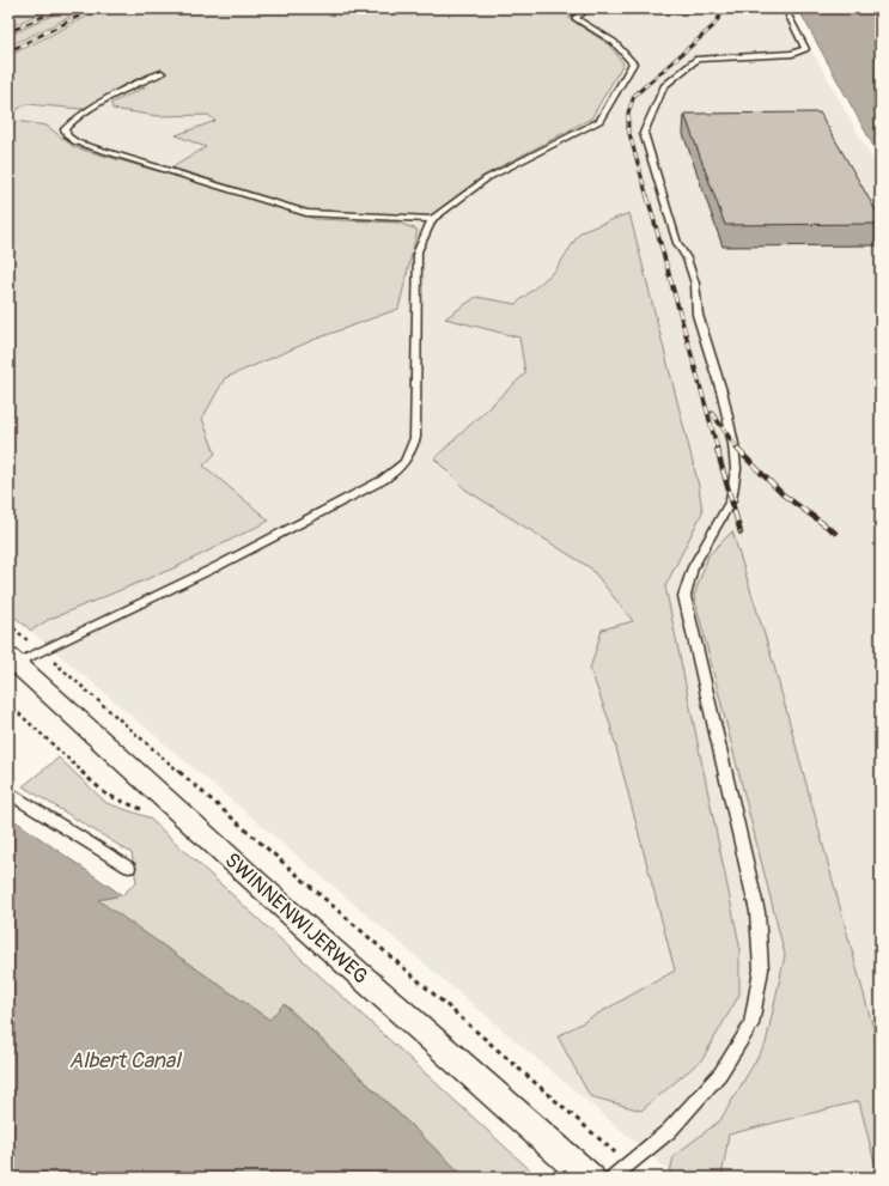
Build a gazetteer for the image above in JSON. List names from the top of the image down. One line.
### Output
{"streets":{"street":["SWINNENWIJERWEG"]},"water":["Albert Canal"]}
